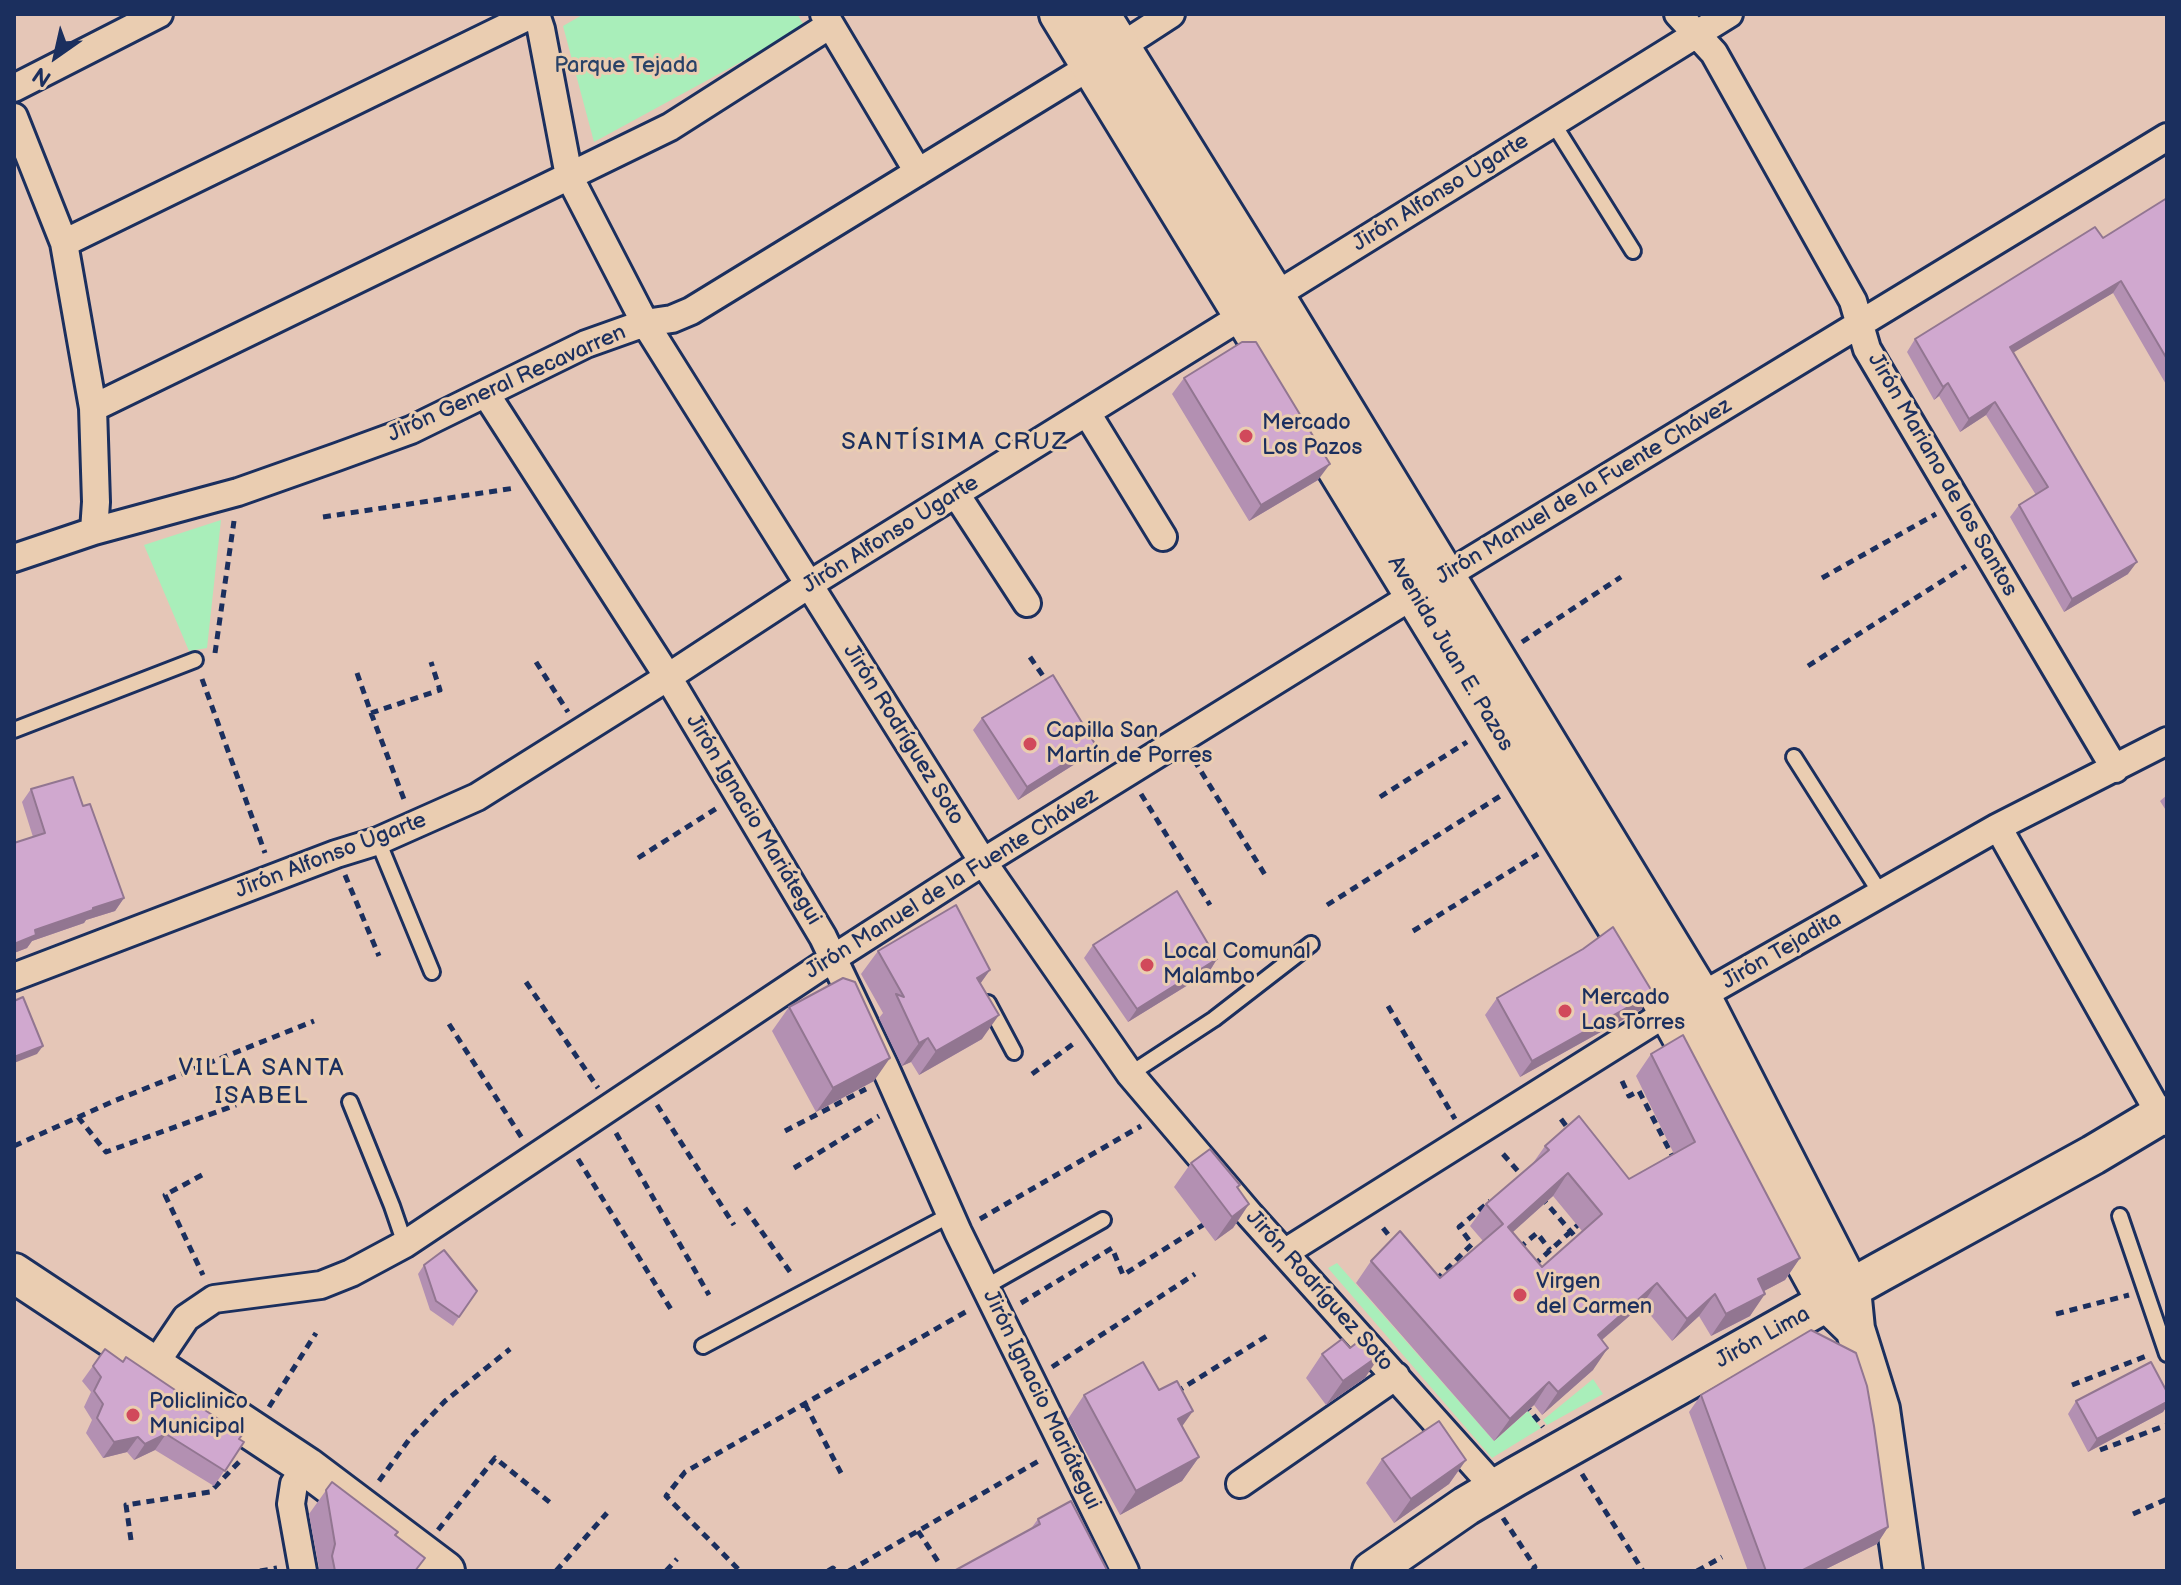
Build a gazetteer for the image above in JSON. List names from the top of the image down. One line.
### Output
{"streets":{"street":["Jirón Alfonso Ugarte","Jirón General Recavarren","Jirón Mariano de los Santos","Jirón Manuel de la Fuente Chávez","Avenida Juan E. Pazos","Jirón Rodríguez Soto","Jirón Ignacio Mariátegui","Jirón Tejadita","Jirón Lima"]},"crossings":[["Jirón Alfonso Ugarte","Jirón Mariano de los Santos"],["Jirón Alfonso Ugarte","Avenida Juan E. Pazos"],["Jirón Alfonso Ugarte","Jirón Rodríguez Soto"],["Jirón Alfonso Ugarte","Jirón Ignacio Mariátegui"],["Jirón General Recavarren","Avenida Juan E. Pazos"],["Jirón General Recavarren","Jirón Rodríguez Soto"],["Jirón General Recavarren","Jirón Ignacio Mariátegui"],["Jirón Mariano de los Santos","Jirón Manuel de la Fuente Chávez"],["Jirón Mariano de los Santos","Jirón Tejadita"],["Jirón Manuel de la Fuente Chávez","Avenida Juan E. Pazos"],["Jirón Manuel de la Fuente Chávez","Jirón Rodríguez Soto"],["Jirón Manuel de la Fuente Chávez","Jirón Ignacio Mariátegui"],["Avenida Juan E. Pazos","Jirón Tejadita"],["Avenida Juan E. Pazos","Jirón Lima"],["Jirón Rodríguez Soto","Jirón Tejadita"],["Jirón Rodríguez Soto","Jirón Lima"]],"districts":["SANTÍSIMA CRUZ","VILLA SANTA ISABEL"],"parks":["Parque Tejada"],"places":["Mercado Los Pazos","Capilla San Martín de Porres","Local Comunal Malambo","Mercado Las Torres","Virgen del Carmen","Policlinico Municipal"],"north":"bottom left"}
